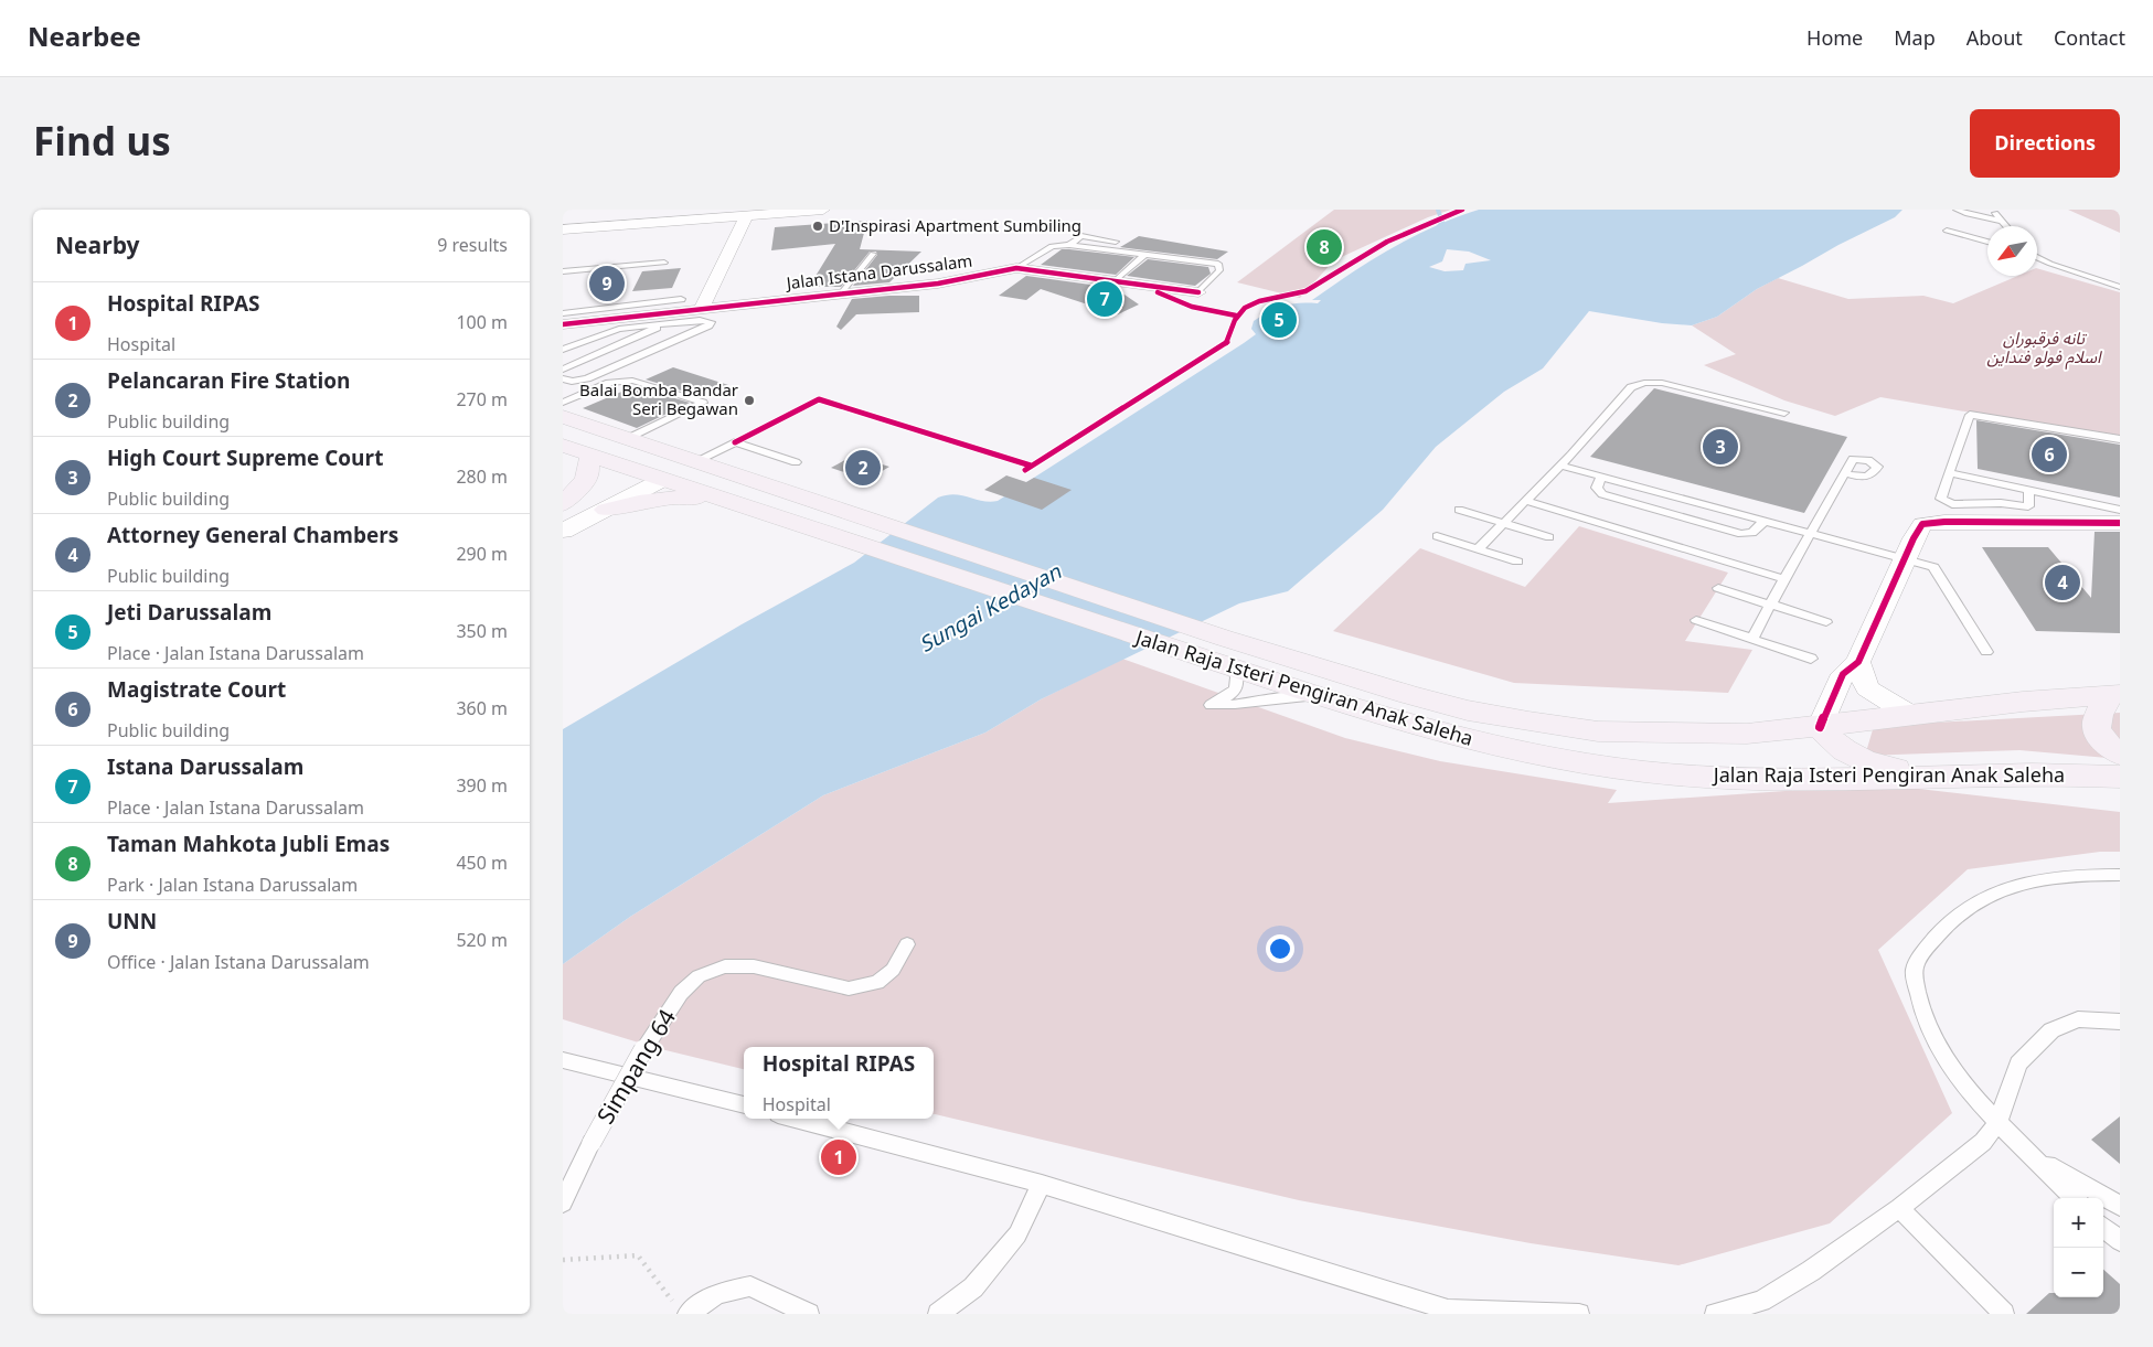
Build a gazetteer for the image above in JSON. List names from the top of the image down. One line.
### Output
{"streets":{"main road":["Jalan Raja Isteri Pengiran Anak Saleha"],"street":["Jalan Istana Darussalam"],"lane":["Simpang 64"]},"water":["Sungai Kedayan"],"parks":["تانه فرقبوران اسلام فولو فنداين"],"places":["D'Inspirasi Apartment Sumbiling","Balai Bomba Bandar Seri Begawan"],"north":"bottom left","page":{"header":"Nearbee","nav":["Home","Map","About","Contact"],"title":"Find us","buttons":"Directions","heading":["Nearby","9 results"],"pins":["8","9","7","5","3","6","2","4","1"],"list":[{"mark":"1","name":"Hospital RIPAS","note":"Hospital","value":"100 m"},{"mark":"2","name":"Pelancaran Fire Station","note":"Public building","value":"270 m"},{"mark":"3","name":"High Court Supreme Court","note":"Public building","value":"280 m"},{"mark":"4","name":"Attorney General Chambers","note":"Public building","value":"290 m"},{"mark":"5","name":"Jeti Darussalam","note":"Place · Jalan Istana Darussalam","value":"350 m"},{"mark":"6","name":"Magistrate Court","note":"Public building","value":"360 m"},{"mark":"7","name":"Istana Darussalam","note":"Place · Jalan Istana Darussalam","value":"390 m"},{"mark":"8","name":"Taman Mahkota Jubli Emas","note":"Park · Jalan Istana Darussalam","value":"450 m"},{"mark":"9","name":"UNN","note":"Office · Jalan Istana Darussalam","value":"520 m"}],"popup":["Hospital RIPAS","Hospital"],"map_buttons":["+","−"]}}
